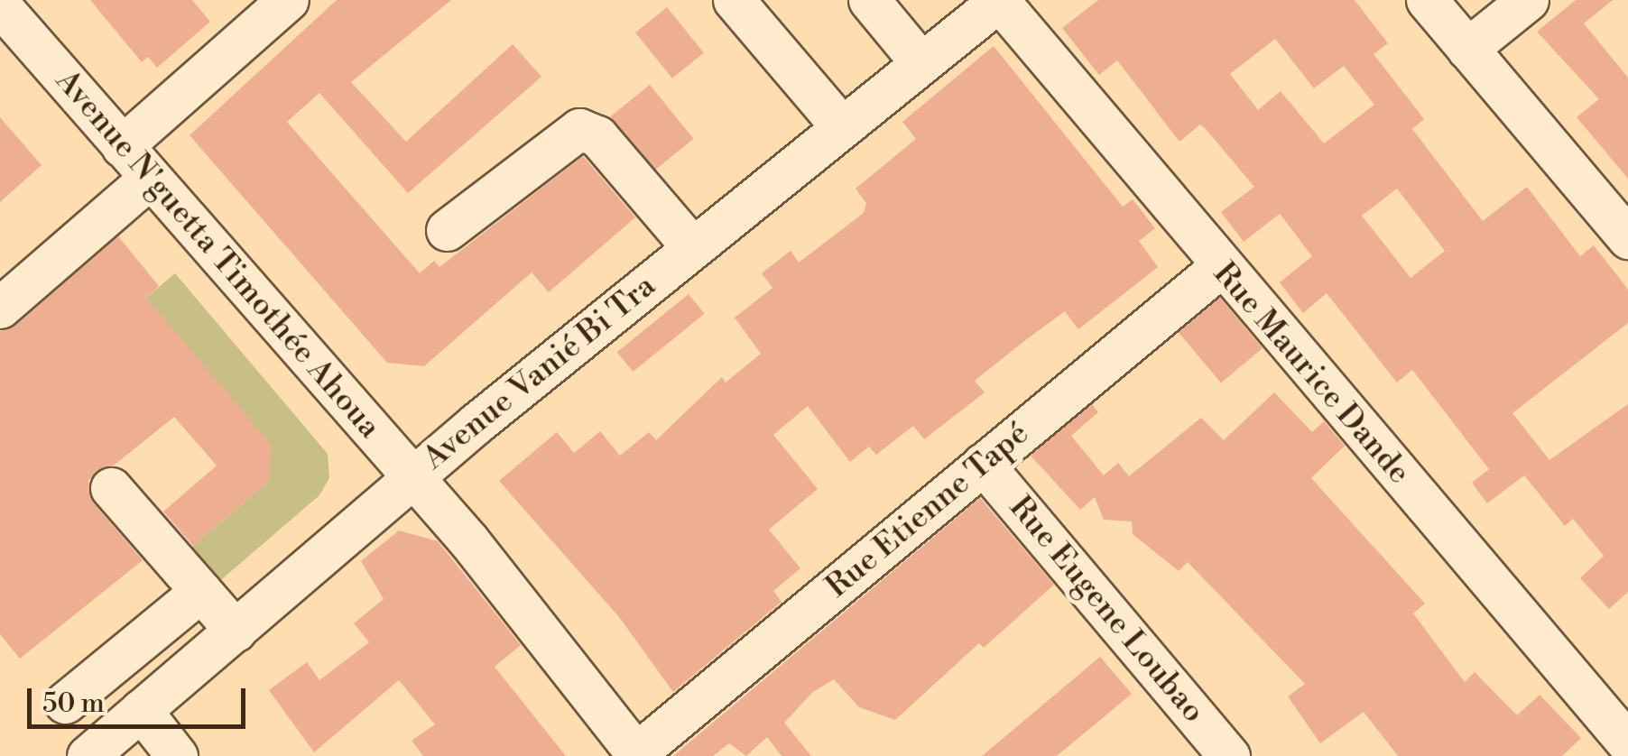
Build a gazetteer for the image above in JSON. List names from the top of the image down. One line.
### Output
{"streets":{"street":["Avenue N'guetta Timothée Ahoua","Avenue Vanié Bi Tra","Rue Maurice Dande","Rue Etienne Tapé","Rue Eugene Loubao"]},"crossings":[["Avenue N'guetta Timothée Ahoua","Avenue Vanié Bi Tra"],["Avenue N'guetta Timothée Ahoua","Rue Etienne Tapé"],["Avenue Vanié Bi Tra","Rue Maurice Dande"],["Rue Maurice Dande","Rue Etienne Tapé"],["Rue Etienne Tapé","Rue Eugene Loubao"]],"scale_bar":"50 m"}
